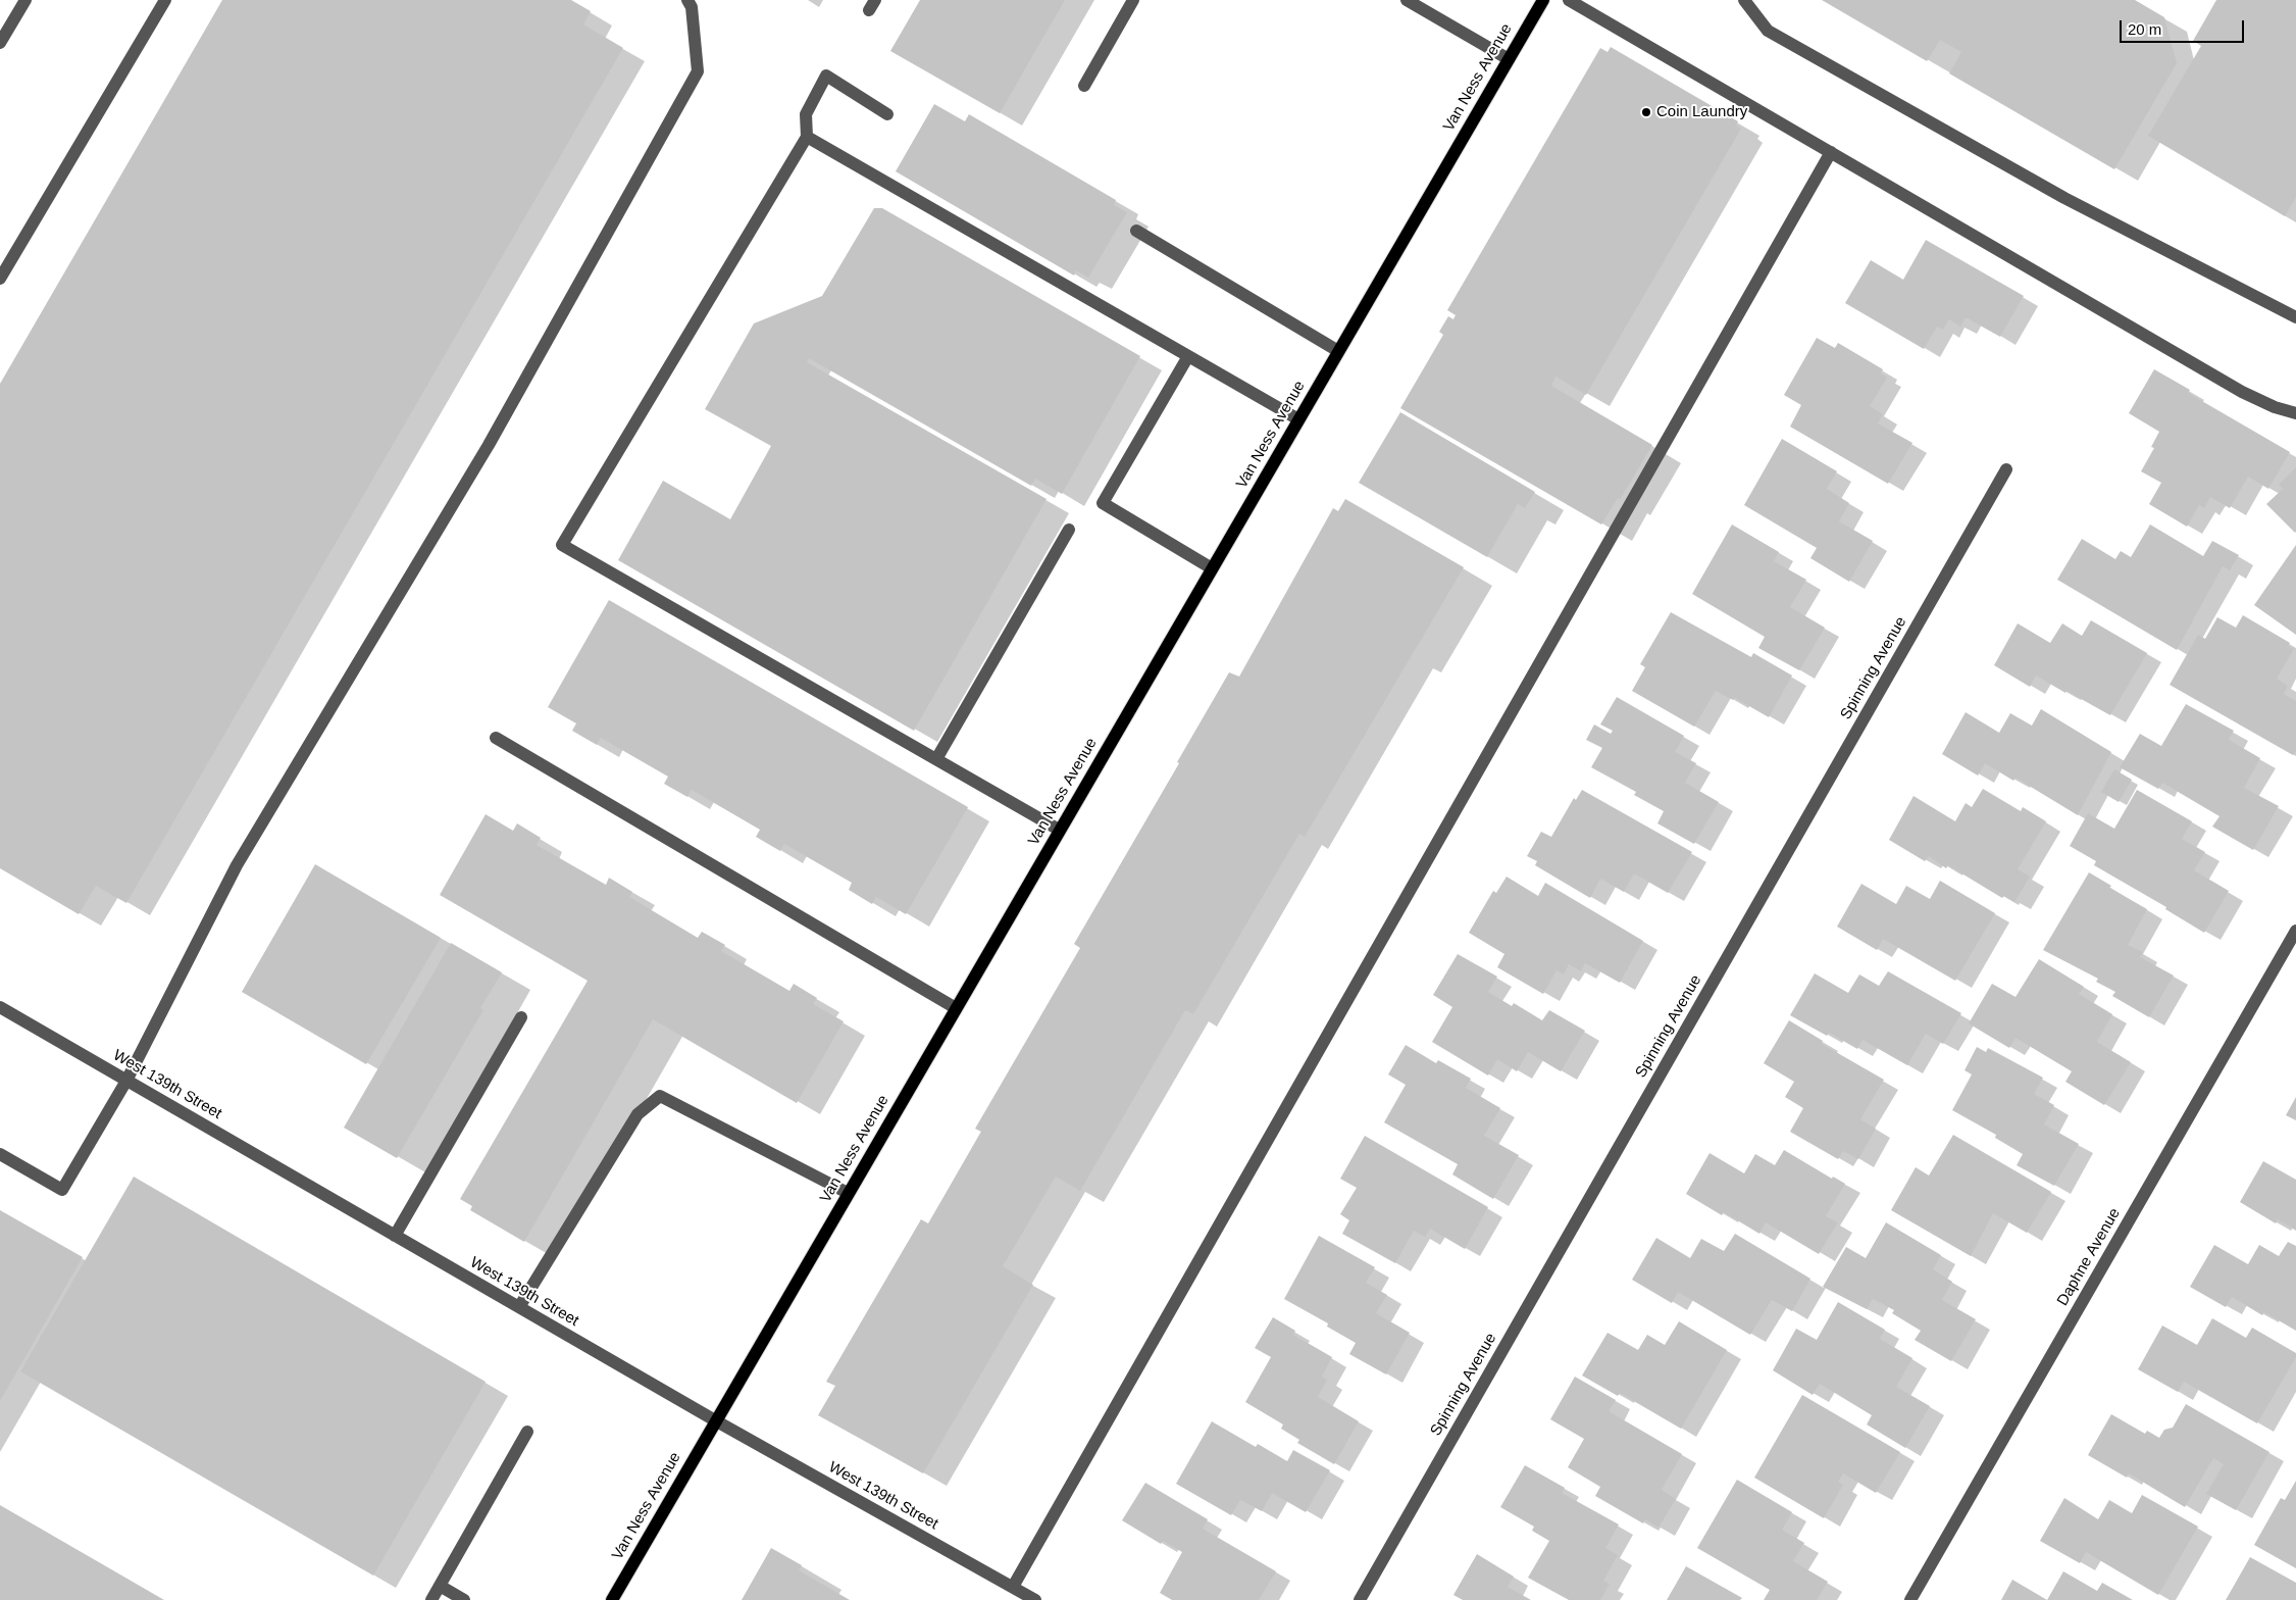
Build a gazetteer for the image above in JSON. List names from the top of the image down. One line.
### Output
{"streets":{"main road":["Van Ness Avenue"],"street":["Spinning Avenue","West 139th Street","Daphne Avenue"]},"crossings":[["Van Ness Avenue","West 139th Street"]],"places":["Coin Laundry"],"scale_bar":"20 m"}
